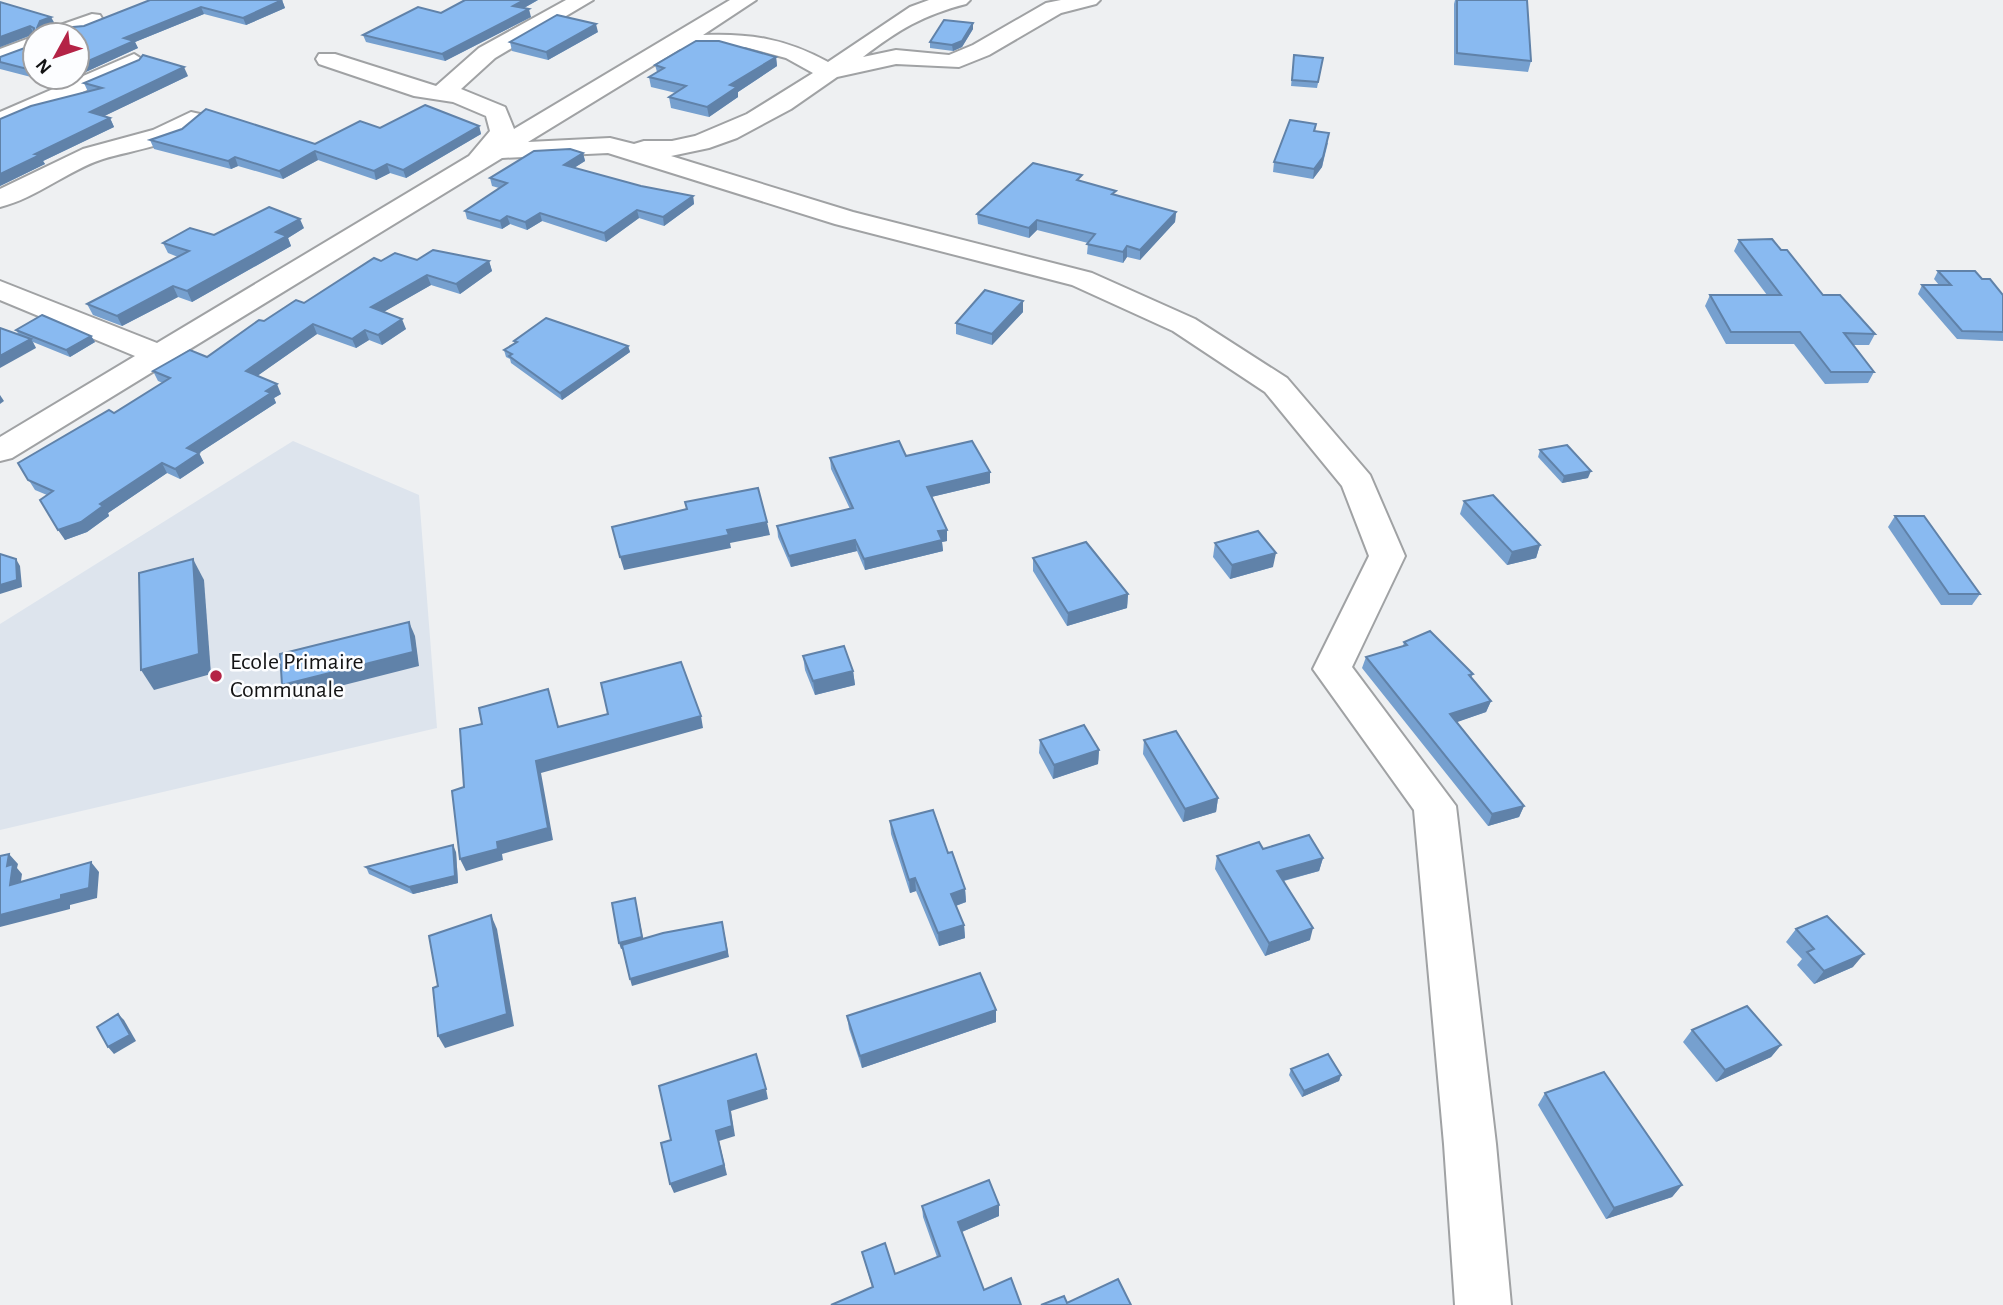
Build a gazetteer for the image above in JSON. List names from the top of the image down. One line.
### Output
{"places":["Ecole Primaire Communale"],"north":"bottom left"}
